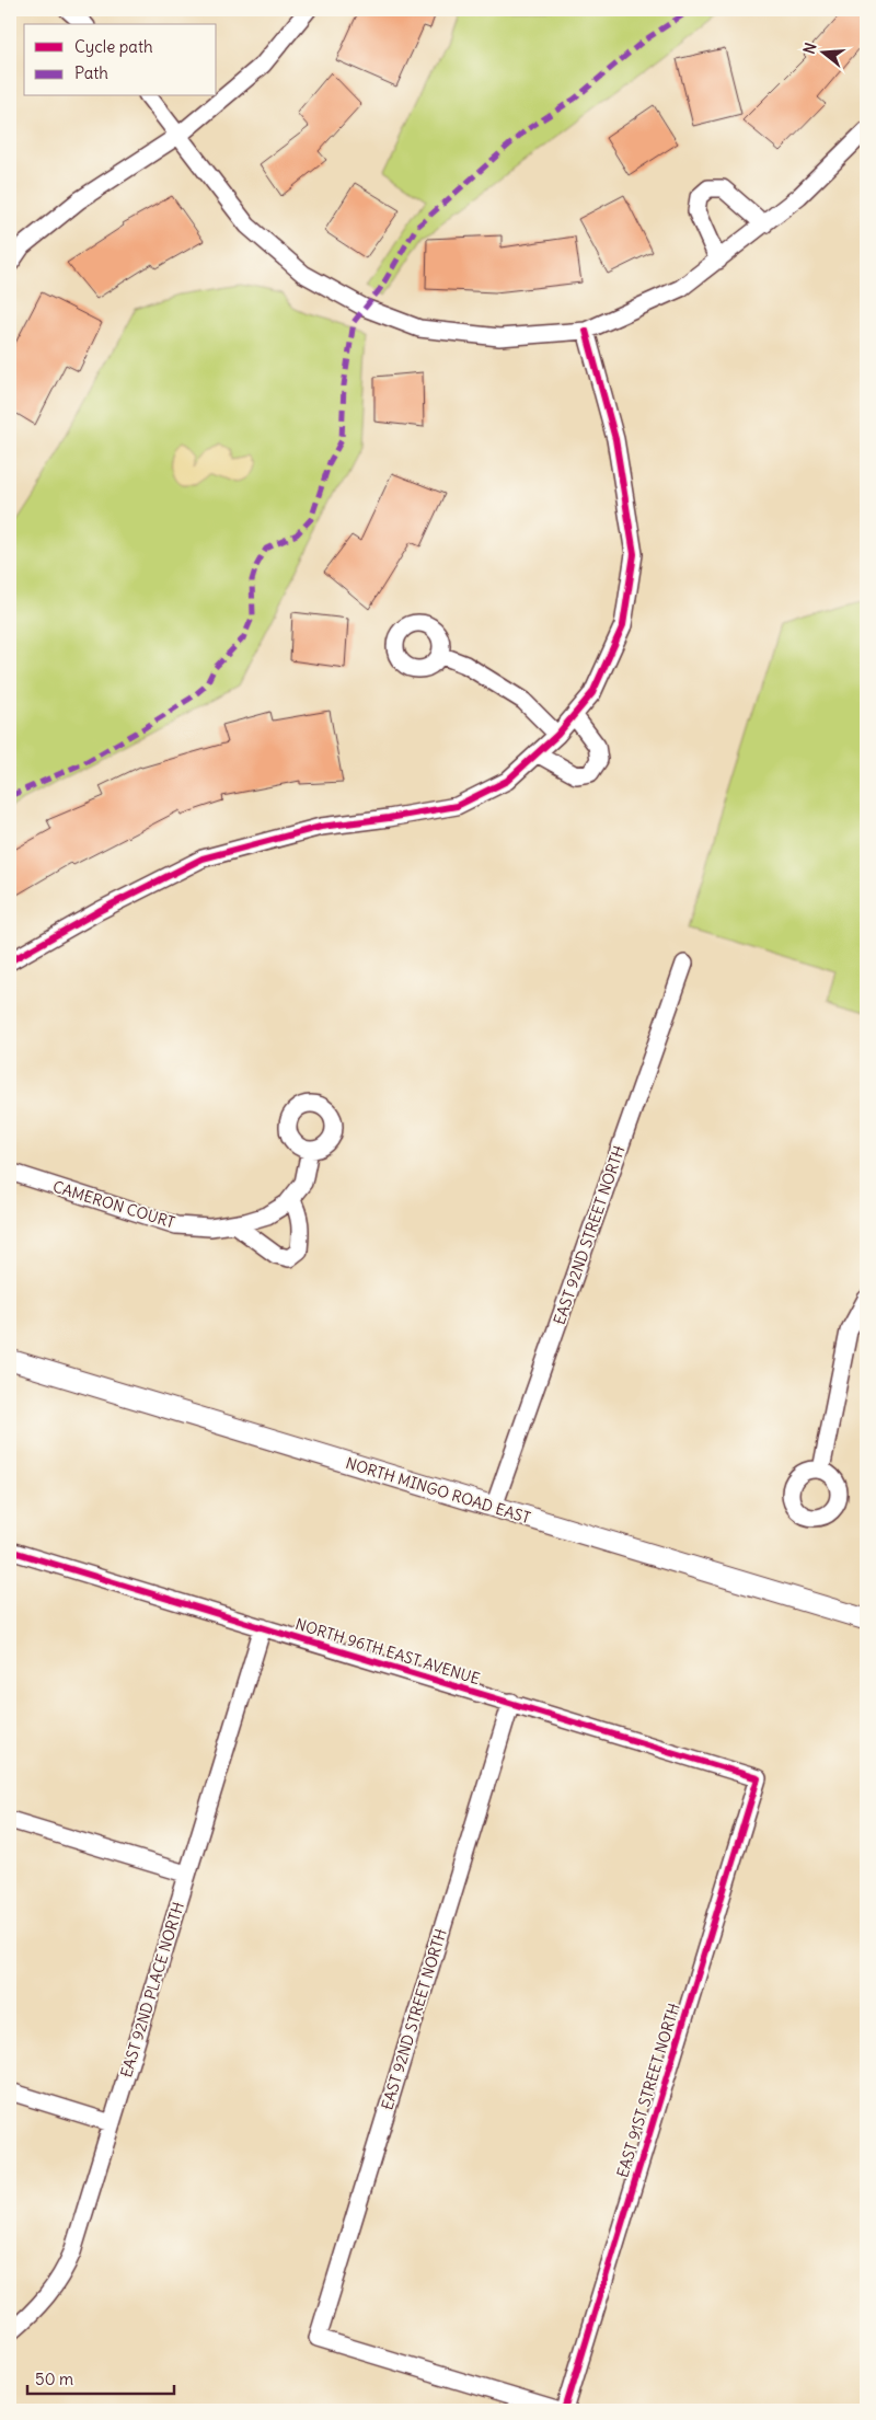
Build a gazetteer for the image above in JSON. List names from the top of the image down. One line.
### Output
{"streets":{"street":["CAMERON COURT","EAST 92ND STREET NORTH","NORTH MINGO ROAD EAST","NORTH 96TH EAST AVENUE","EAST 92ND PLACE NORTH","EAST 91ST STREET NORTH"]},"crossings":[["EAST 92ND STREET NORTH","NORTH MINGO ROAD EAST"],["EAST 92ND STREET NORTH","NORTH 96TH EAST AVENUE"],["NORTH 96TH EAST AVENUE","EAST 92ND PLACE NORTH"],["NORTH 96TH EAST AVENUE","EAST 91ST STREET NORTH"]],"legend":["Cycle path","Path"],"scale_bar":"50 m","north":"left"}
